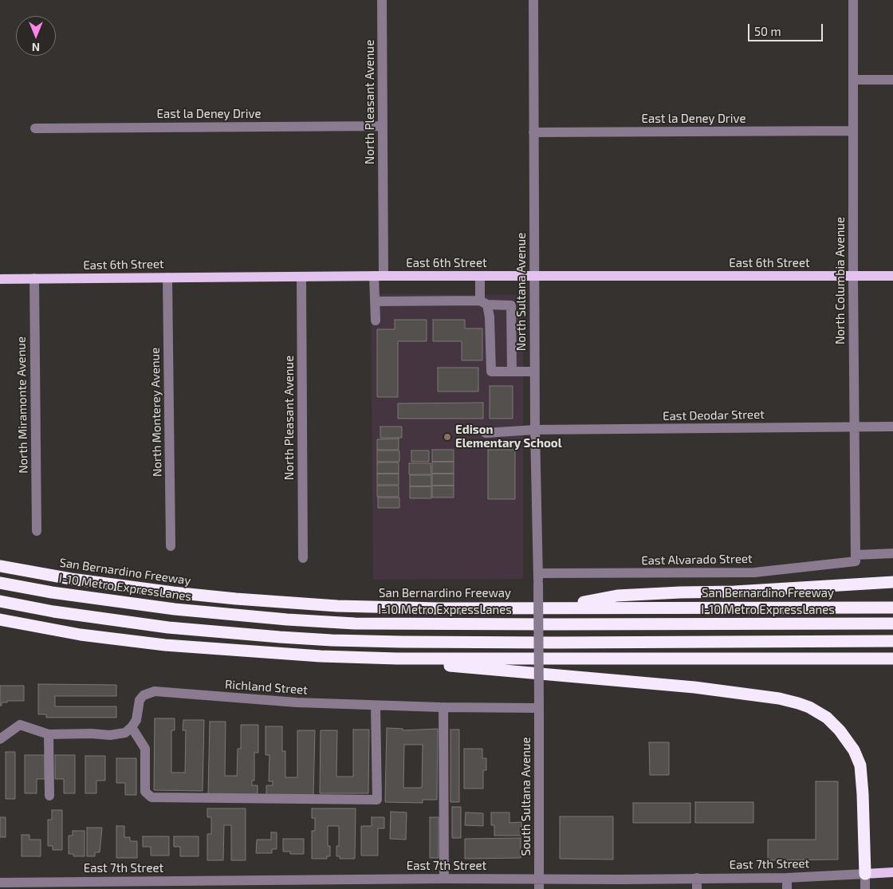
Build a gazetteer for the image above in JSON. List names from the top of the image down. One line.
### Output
{"streets":{"highway":["San Bernardino Freeway","I-10 Metro ExpressLanes"],"main road":["East 6th Street","East 7th Street"],"street":["North Pleasant Avenue","East la Deney Drive","North Columbia Avenue","North Sultana Avenue","North Miramonte Avenue","North Monterey Avenue","East Deodar Street","East Alvarado Street","Richland Street","South Sultana Avenue"]},"crossings":[["North Pleasant Avenue","East la Deney Drive"],["North Pleasant Avenue","East 6th Street"],["East la Deney Drive","North Columbia Avenue"],["East la Deney Drive","North Sultana Avenue"],["East 6th Street","North Columbia Avenue"],["East 6th Street","North Sultana Avenue"],["East 6th Street","North Miramonte Avenue"],["East 6th Street","North Monterey Avenue"],["North Columbia Avenue","East Deodar Street"],["North Columbia Avenue","East Alvarado Street"],["North Sultana Avenue","East Deodar Street"],["North Sultana Avenue","East Alvarado Street"],["North Sultana Avenue","South Sultana Avenue"],["East Alvarado Street","South Sultana Avenue"],["Richland Street","South Sultana Avenue"],["South Sultana Avenue","East 7th Street"]],"places":["Edison Elementary School"],"scale_bar":"50 m","north":"bottom"}
